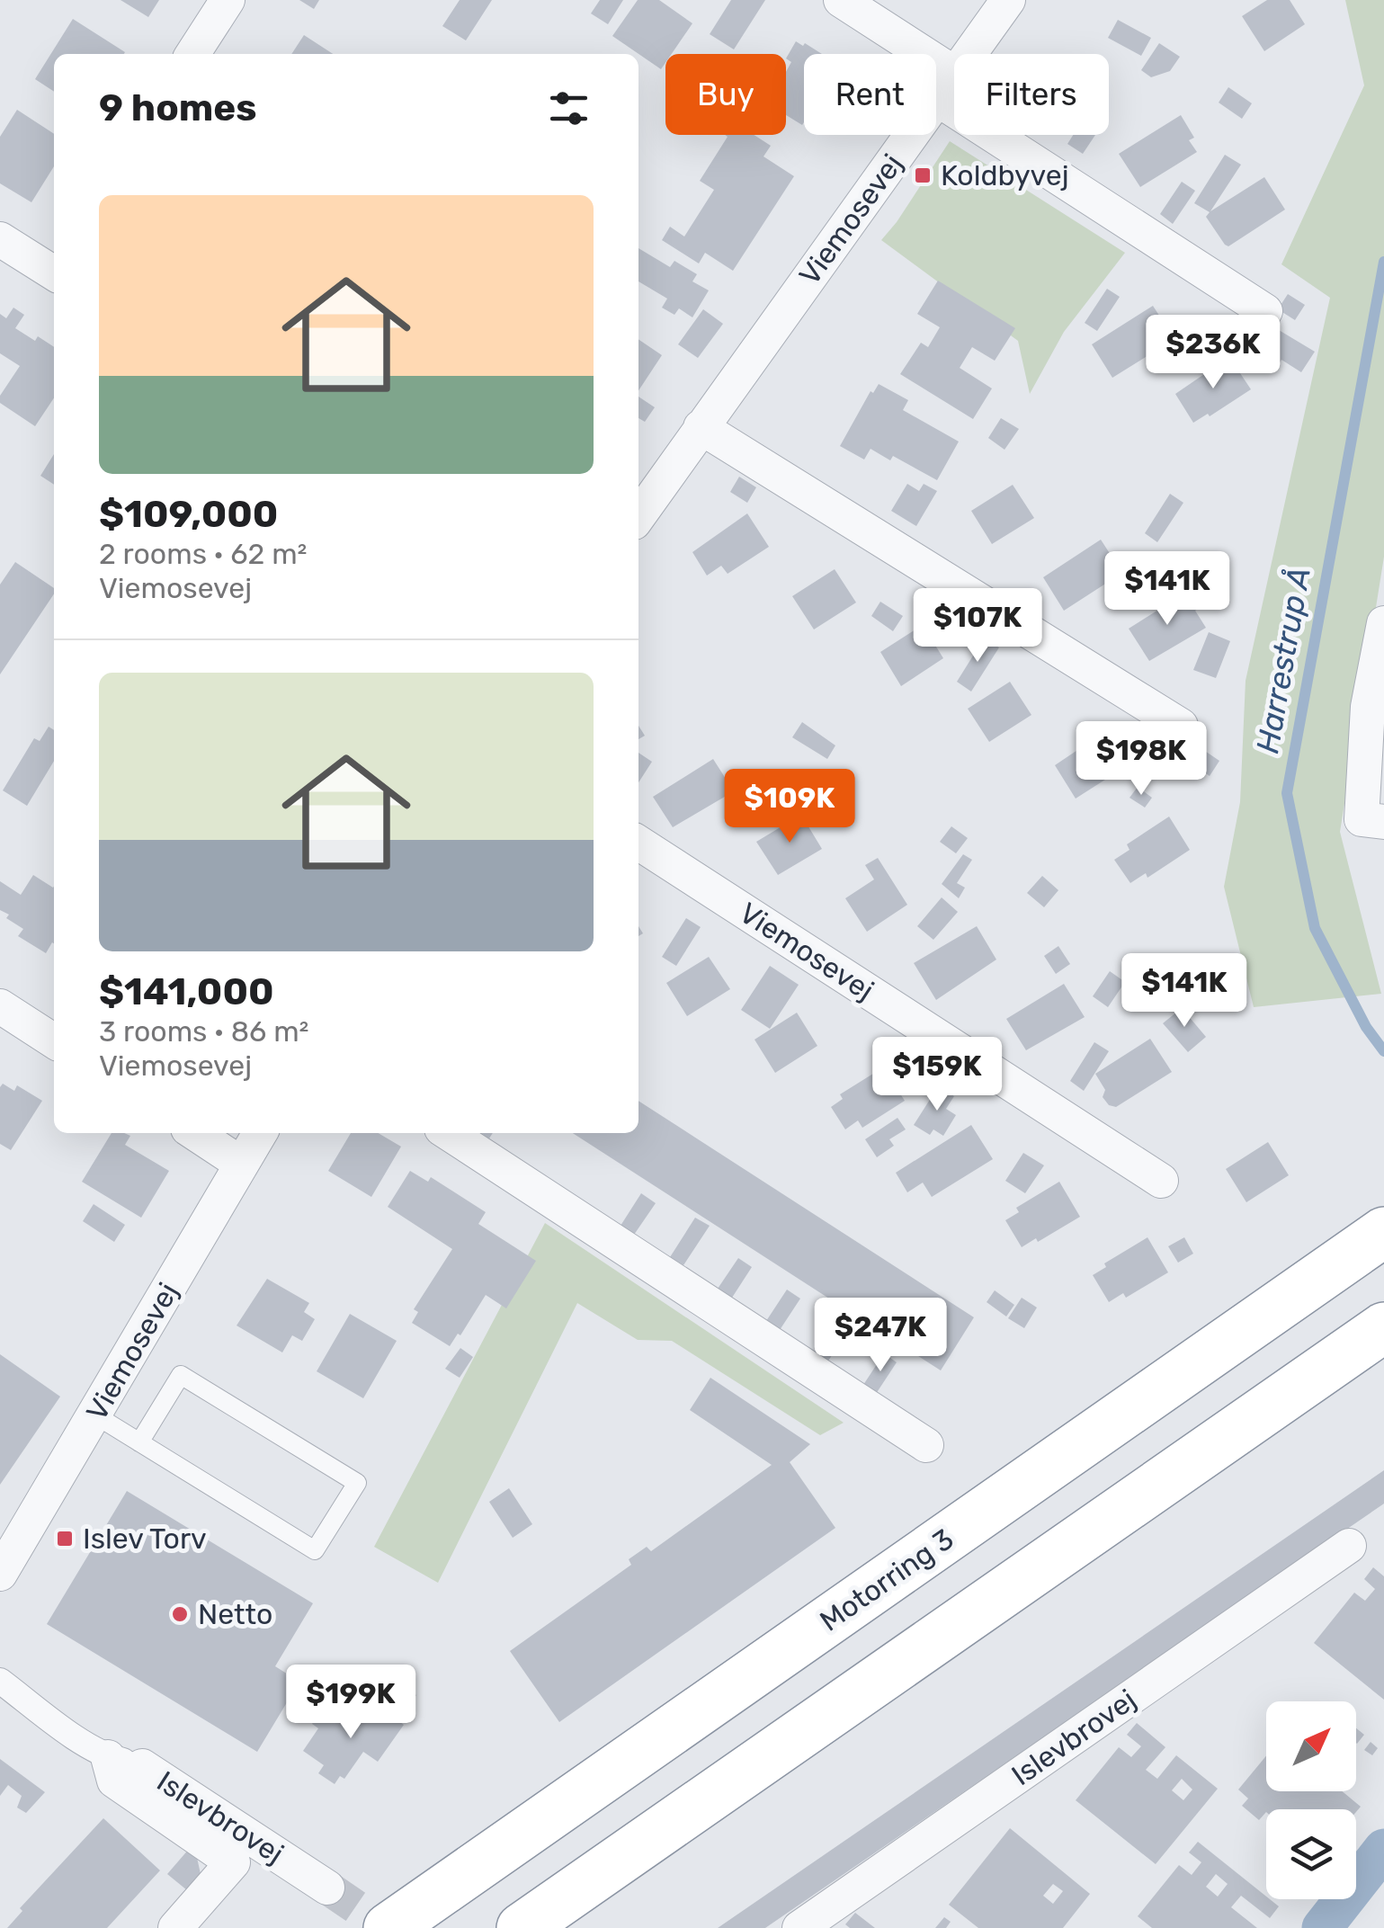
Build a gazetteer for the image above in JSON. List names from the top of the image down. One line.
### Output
{"streets":{"highway":["Motorring 3"],"street":["Viemosevej","Islevbrovej"]},"water":["Harrestrup Å"],"places":{"transit":["Koldbyvej","Islev Torv"],"other":["Netto"]},"north":"top right","page":{"chip":["Buy","Rent","Filters"],"heading":"9 homes","list":[{"name":"$109,000","note":"2 rooms · 62 m² · Viemosevej"},{"name":"$141,000","note":"3 rooms · 86 m² · Viemosevej"}],"price":["$236K","$141K","$107K","$198K","$109K","$141K","$159K","$247K","$199K"]}}
